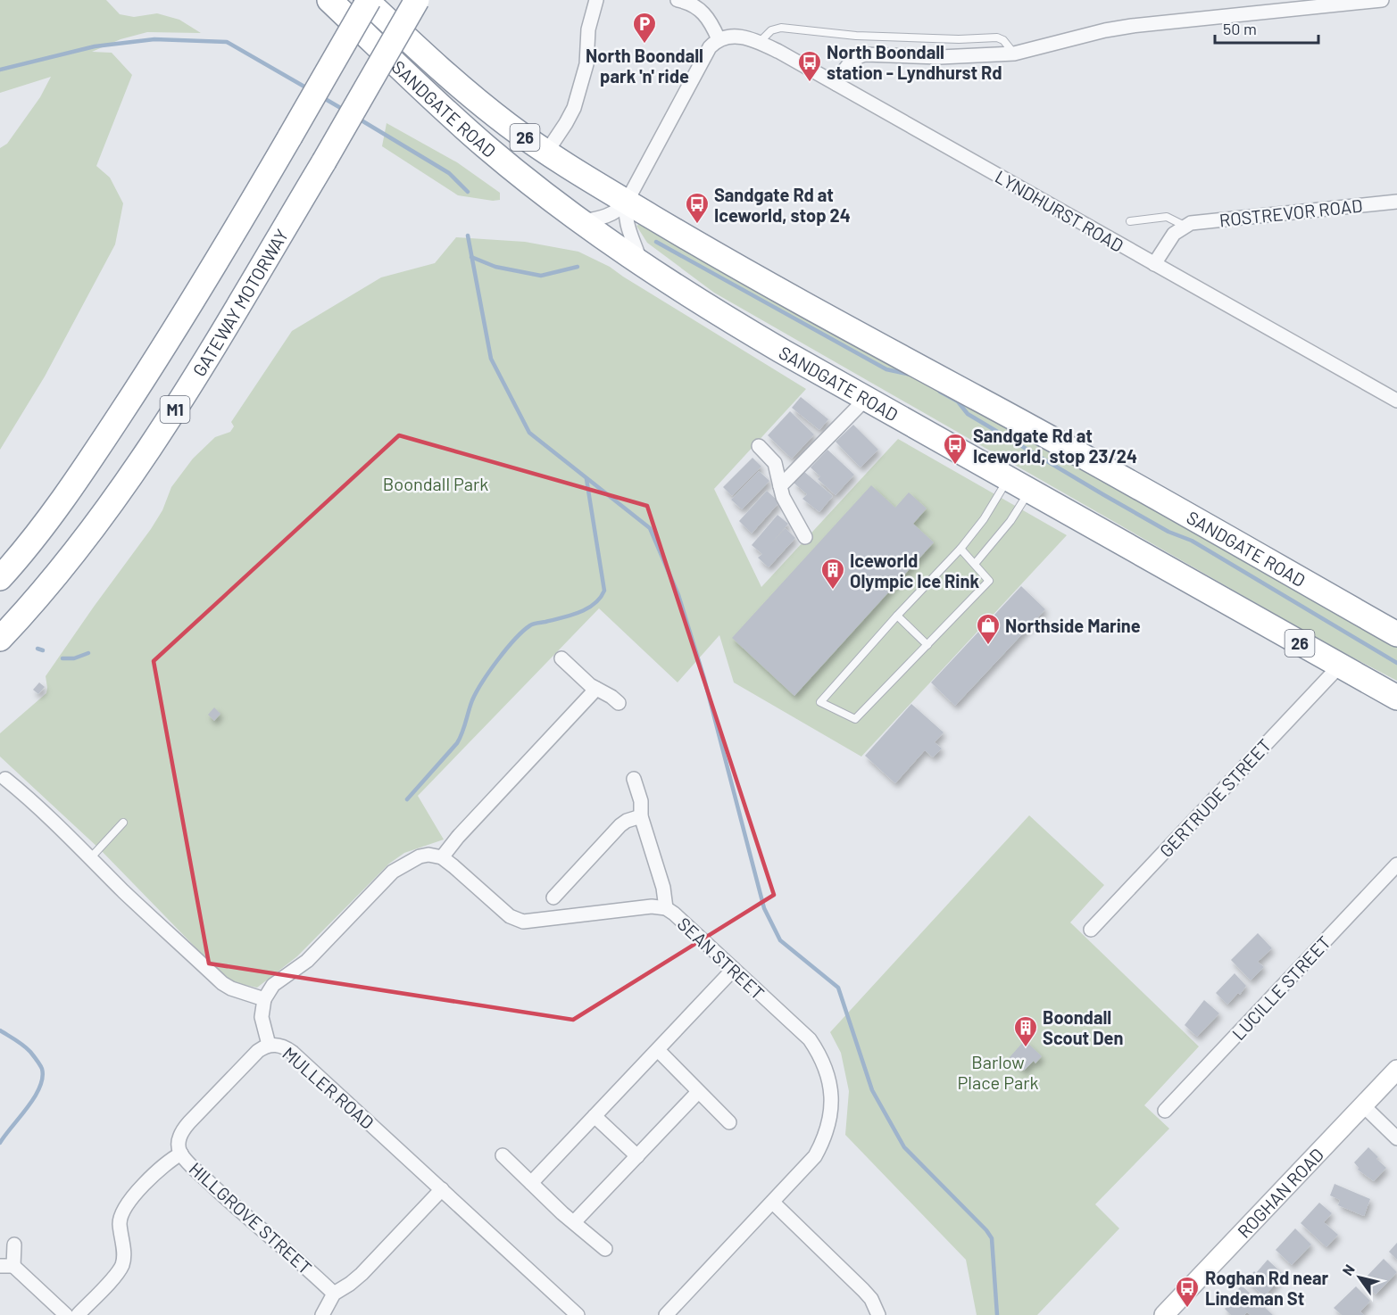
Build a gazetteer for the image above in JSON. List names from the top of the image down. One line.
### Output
{"streets":{"highway":["SANDGATE ROAD","26","GATEWAY MOTORWAY","M1"],"main road":["ROGHAN ROAD"],"street":["LYNDHURST ROAD","ROSTREVOR ROAD","GERTRUDE STREET","SEAN STREET","LUCILLE STREET","MULLER ROAD","HILLGROVE STREET"]},"crossings":[["SANDGATE ROAD","M1"],["SANDGATE ROAD","GERTRUDE STREET"],["MULLER ROAD","HILLGROVE STREET"]],"parks":["Boondall Park","Barlow Place Park"],"places":{"parking":["North Boondall park 'n' ride"],"bus stop":["North Boondall station - Lyndhurst Rd","Sandgate Rd at Iceworld, stop 24","Sandgate Rd at Iceworld, stop 23/24","Roghan Rd near Lindeman St"],"building":["Iceworld Olympic Ice Rink","Boondall Scout Den"],"shop":["Northside Marine"]},"scale_bar":"50 m","north":"top left"}
